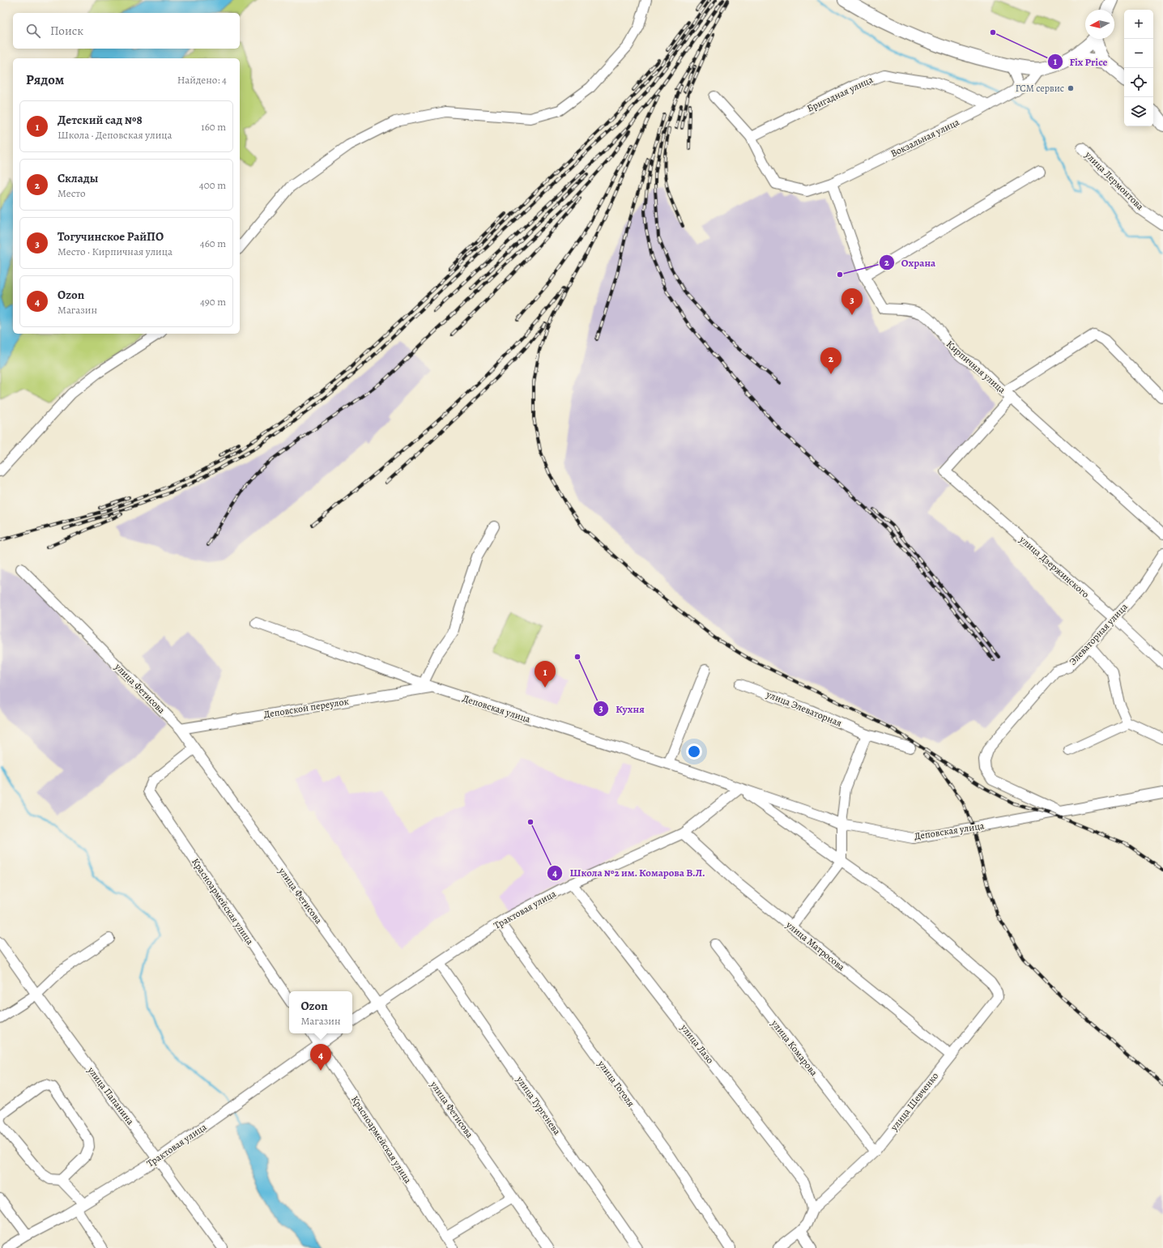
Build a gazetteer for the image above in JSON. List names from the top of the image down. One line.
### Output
{"streets":{"street":["Бригадная улица","Вокзальная улица","улица Лермонтова","Кирпичная улица","улица Дзержинского","Элеваторная улица","улица Фетисова","Деповской переулок","Деповская улица","улица Элеваторная","Красноармейская улица","Трактовая улица","улица Матросова","улица Лазо","улица Комарова","улица Гоголя","улица Папанина","улица Шевченко","улица Тургенева"]},"crossings":[["Бригадная улица","Вокзальная улица"],["Вокзальная улица","Кирпичная улица"],["Кирпичная улица","улица Дзержинского"],["улица Дзержинского","Элеваторная улица"],["Элеваторная улица","Деповская улица"],["улица Фетисова","Деповской переулок"],["улица Фетисова","Красноармейская улица"],["улица Фетисова","Трактовая улица"],["Деповской переулок","Деповская улица"],["Деповская улица","Трактовая улица"],["Деповская улица","улица Шевченко"],["Красноармейская улица","Трактовая улица"],["Трактовая улица","улица Матросова"],["Трактовая улица","улица Лазо"],["Трактовая улица","улица Гоголя"],["Трактовая улица","улица Папанина"],["Трактовая улица","улица Тургенева"],["улица Матросова","улица Шевченко"],["улица Лазо","улица Шевченко"],["улица Комарова","улица Шевченко"]],"places":["Fix Price","ГСМ сервис","Охрана","Кухня","Школа №2 им. Комарова В.Л."],"north":"left","page":{"map_buttons":["+","−"],"search":"Поиск","heading":["Рядом","Найдено: 4"],"list":[{"mark":"1","name":"Детский сад №8","note":"Школа · Деповская улица","value":"160 m"},{"mark":"2","name":"Склады","note":"Место","value":"400 m"},{"mark":"3","name":"Тогучинское РайПО","note":"Место · Кирпичная улица","value":"460 m"},{"mark":"4","name":"Ozon","note":"Магазин","value":"490 m"}],"pins":["3","2","1","4"],"popup":["Ozon","Магазин"]}}
